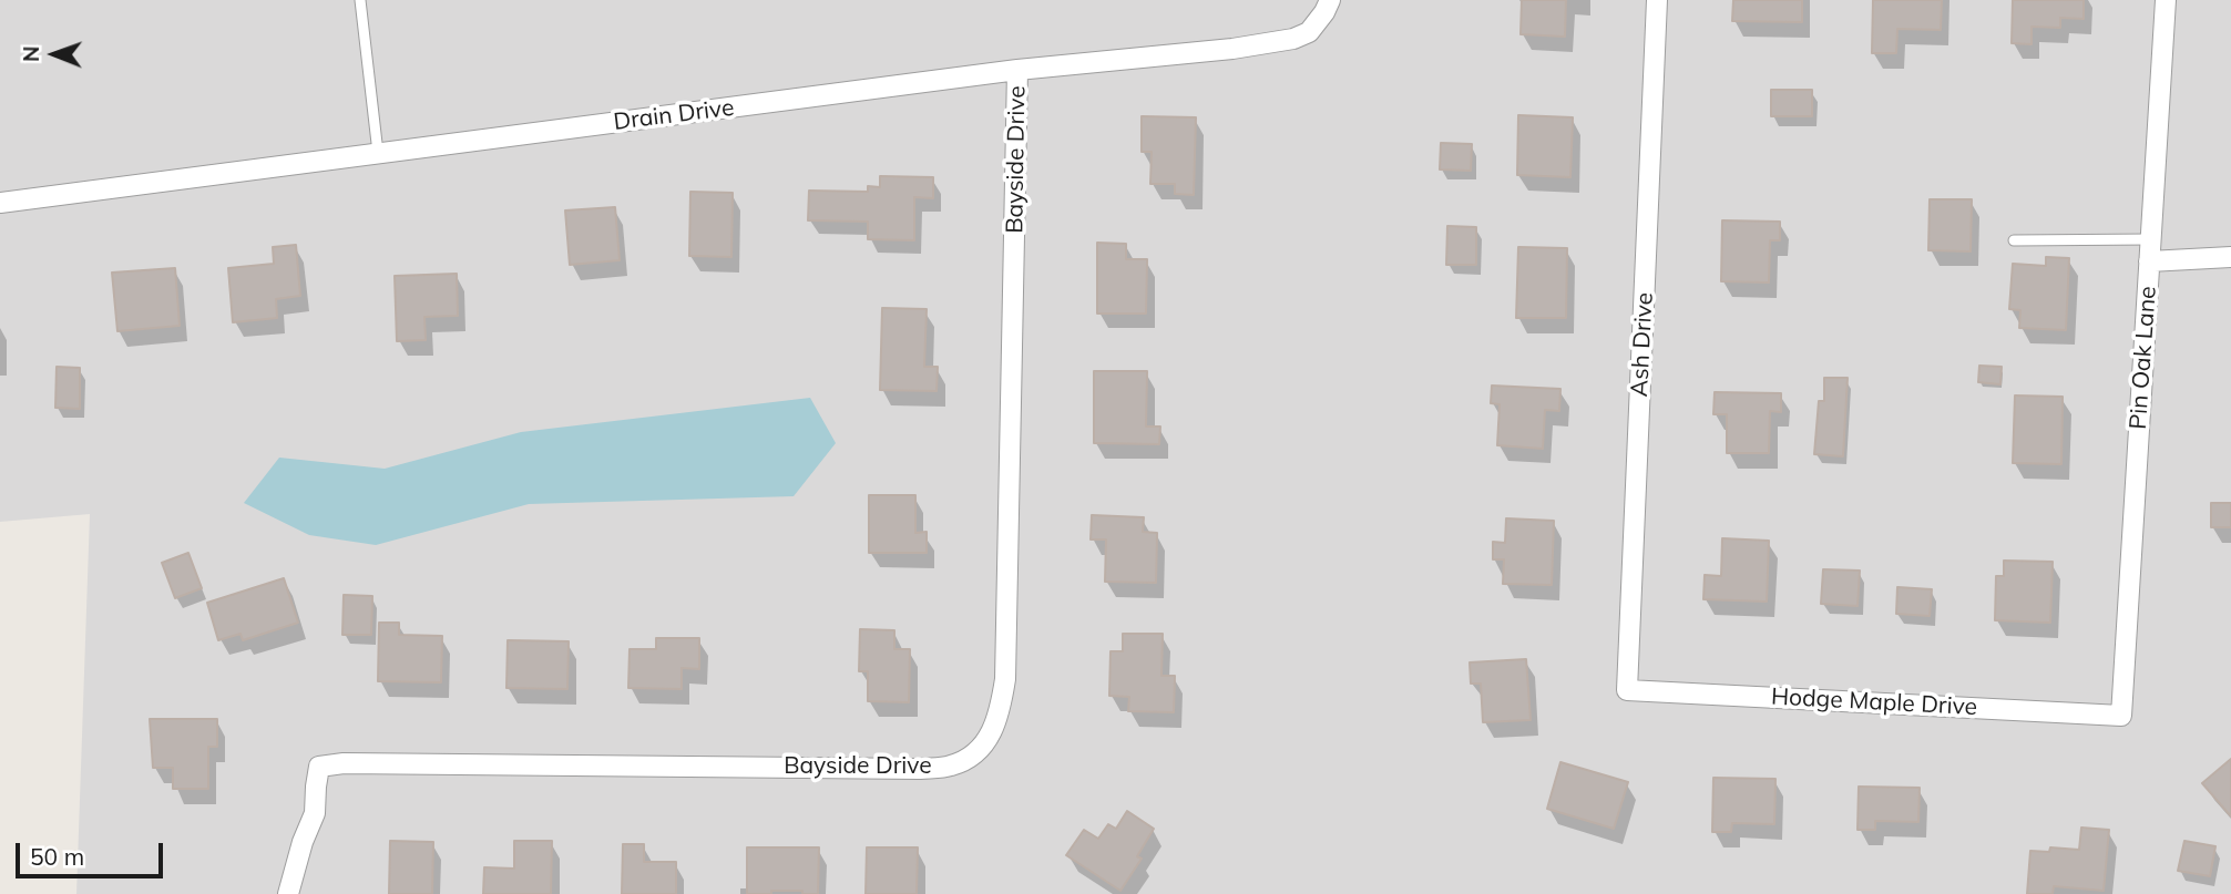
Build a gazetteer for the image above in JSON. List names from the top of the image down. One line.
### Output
{"streets":{"street":["Drain Drive","Bayside Drive","Ash Drive","Pin Oak Lane","Hodge Maple Drive"]},"crossings":[["Drain Drive","Bayside Drive"],["Ash Drive","Hodge Maple Drive"],["Pin Oak Lane","Hodge Maple Drive"]],"scale_bar":"50 m","north":"left"}
